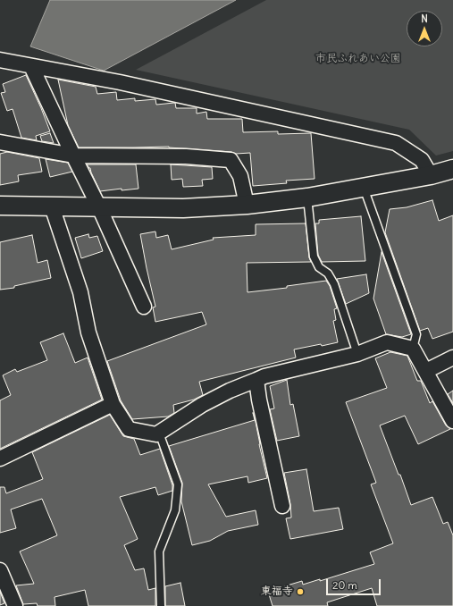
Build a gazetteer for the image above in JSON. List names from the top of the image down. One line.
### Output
{"parks":["市民ふれあい公園"],"places":["東福寺"],"scale_bar":"20 m","north":"top"}
